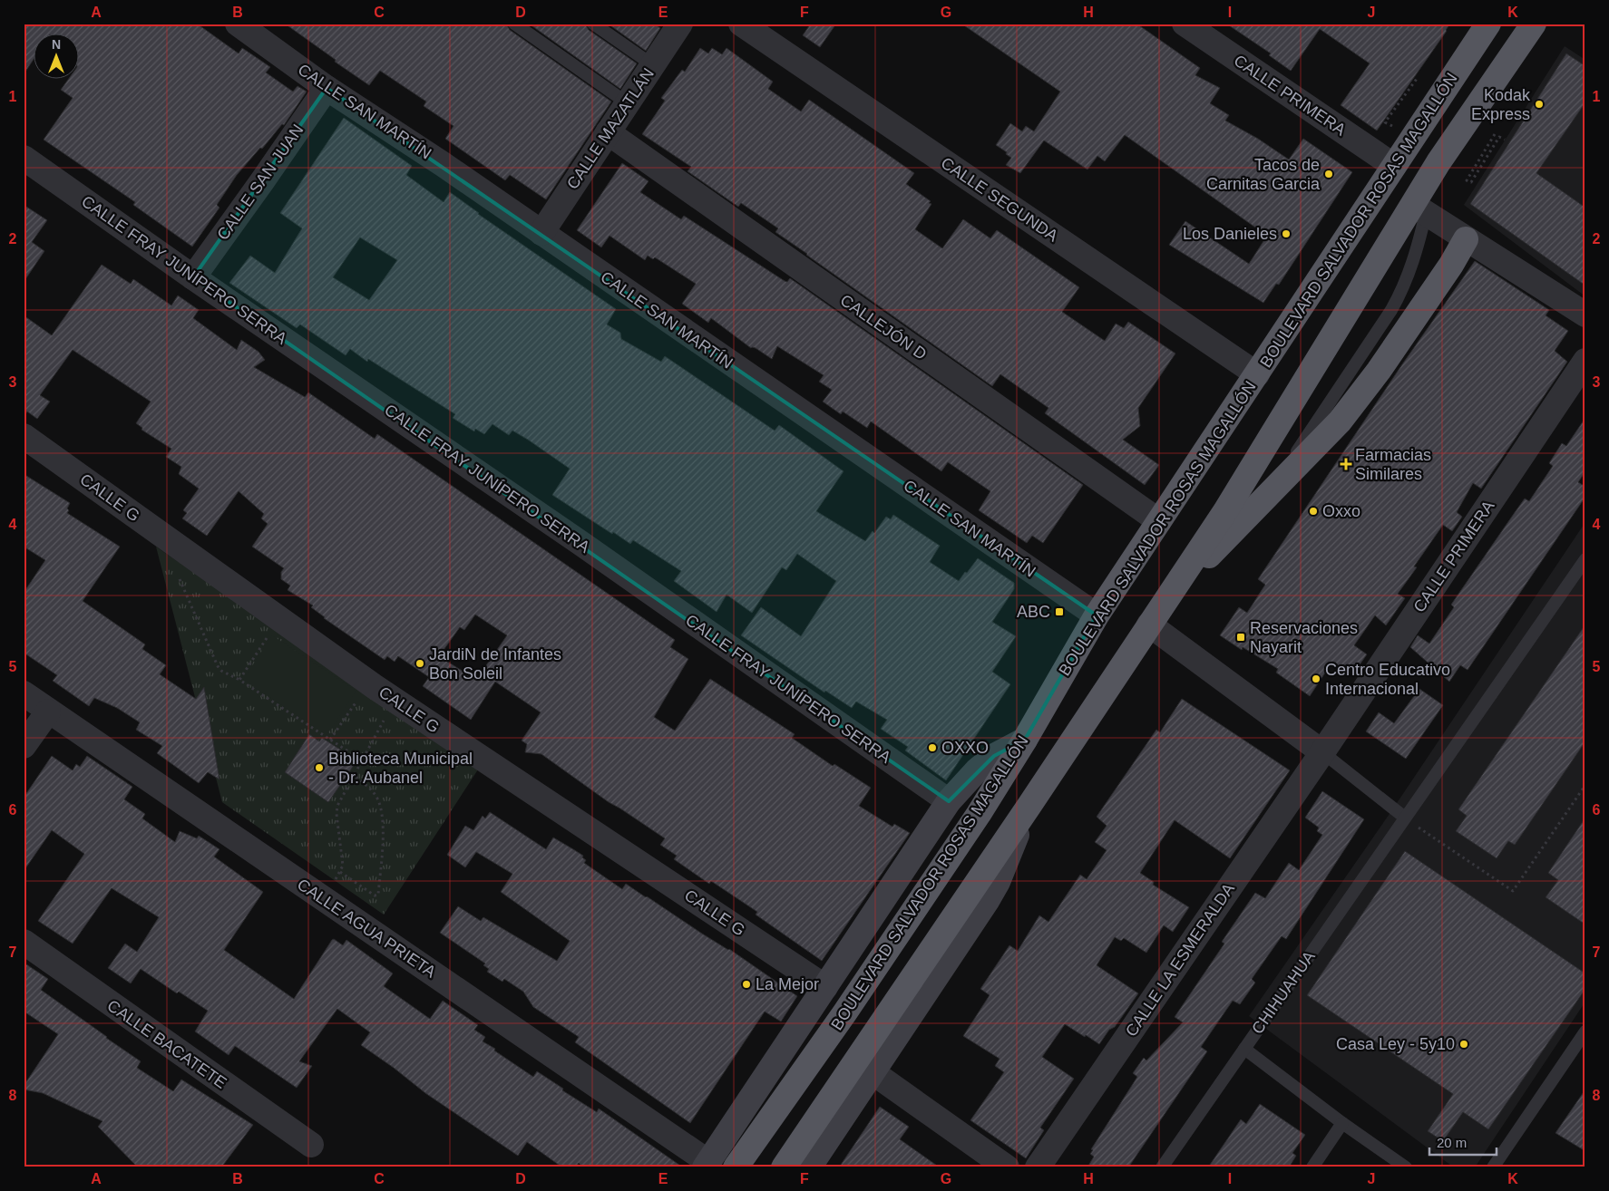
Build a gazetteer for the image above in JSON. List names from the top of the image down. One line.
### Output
{"streets":{"highway":["BOULEVARD SALVADOR ROSAS MAGALLÓN"],"street":["CALLE PRIMERA","CALLE SAN MARTÍN","CALLE MAZATLÁN","CALLE SAN JUAN","CALLE SEGUNDA","CALLE FRAY JUNÍPERO SERRA","CALLEJÓN D","CALLE G","CALLE AGUA PRIETA","CALLE LA ESMERALDA","CALLE BACATETE"],"lane":["CHIHUAHUA"]},"crossings":[["CALLE PRIMERA","BOULEVARD SALVADOR ROSAS MAGALLÓN"],["CALLE PRIMERA","CALLE LA ESMERALDA"],["CALLE SAN MARTÍN","CALLE MAZATLÁN"],["CALLE SAN MARTÍN","CALLE SAN JUAN"],["CALLE SAN MARTÍN","BOULEVARD SALVADOR ROSAS MAGALLÓN"],["CALLE MAZATLÁN","CALLEJÓN D"],["CALLE SAN JUAN","CALLE FRAY JUNÍPERO SERRA"],["CALLE SEGUNDA","BOULEVARD SALVADOR ROSAS MAGALLÓN"],["BOULEVARD SALVADOR ROSAS MAGALLÓN","CALLEJÓN D"]],"places":{"other":["Kodak Express","Tacos de Carnitas Garcia","Los Danieles","Oxxo","JardiN de Infantes Bon Soleil","Centro Educativo Internacional","OXXO","Biblioteca Municipal - Dr. Aubanel","La Mejor","Casa Ley - 5y10"],"health":["Farmacias Similares"],"transit":["ABC","Reservaciones Nayarit"]},"scale_bar":"20 m","north":"top","grid":{"columns":["A","B","C","D","E","F","G","H","I","J","K"],"rows":["1","2","3","4","5","6","7","8"]}}
